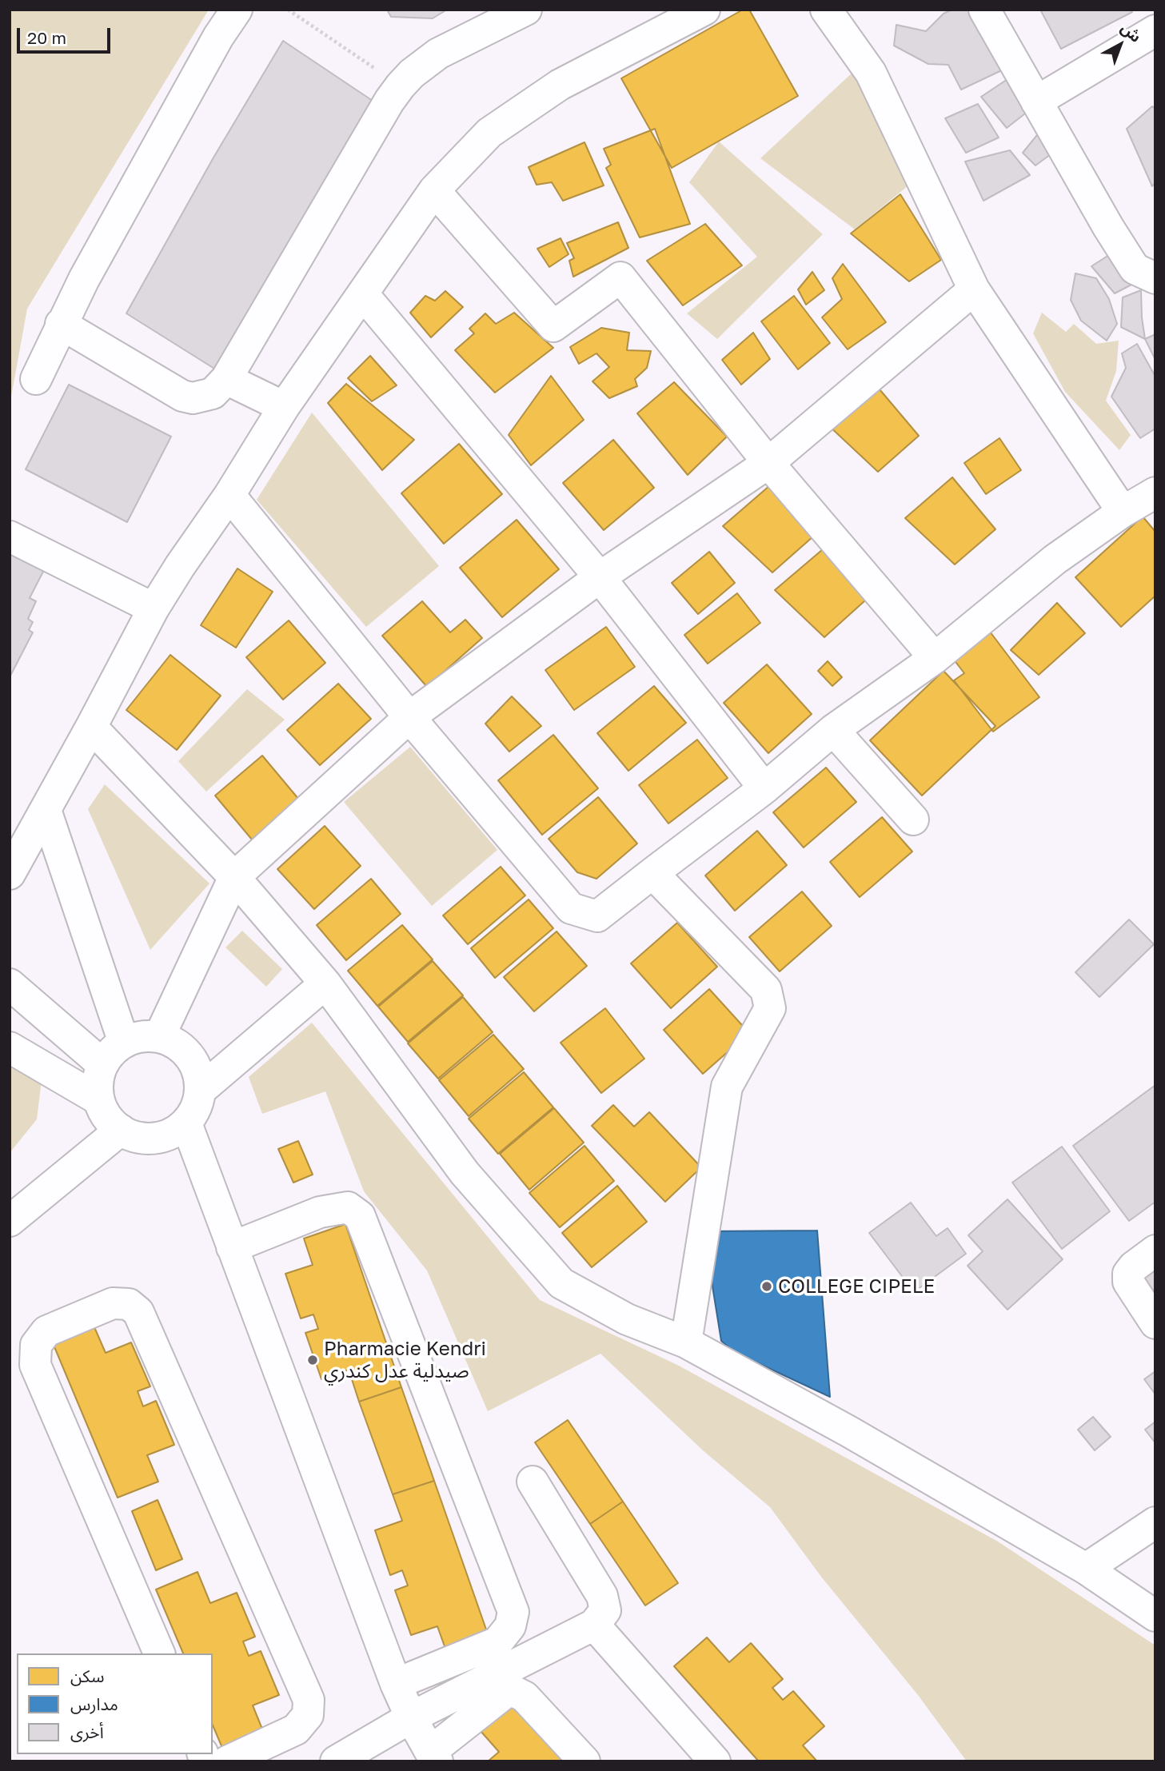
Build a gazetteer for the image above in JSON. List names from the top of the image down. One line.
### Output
{"places":["COLLEGE CIPELE","Pharmacie Kendri صيدلية عدل كندري"],"legend":["سكن","مدارس","أخرى"],"scale_bar":"20 m","north":"top right"}
